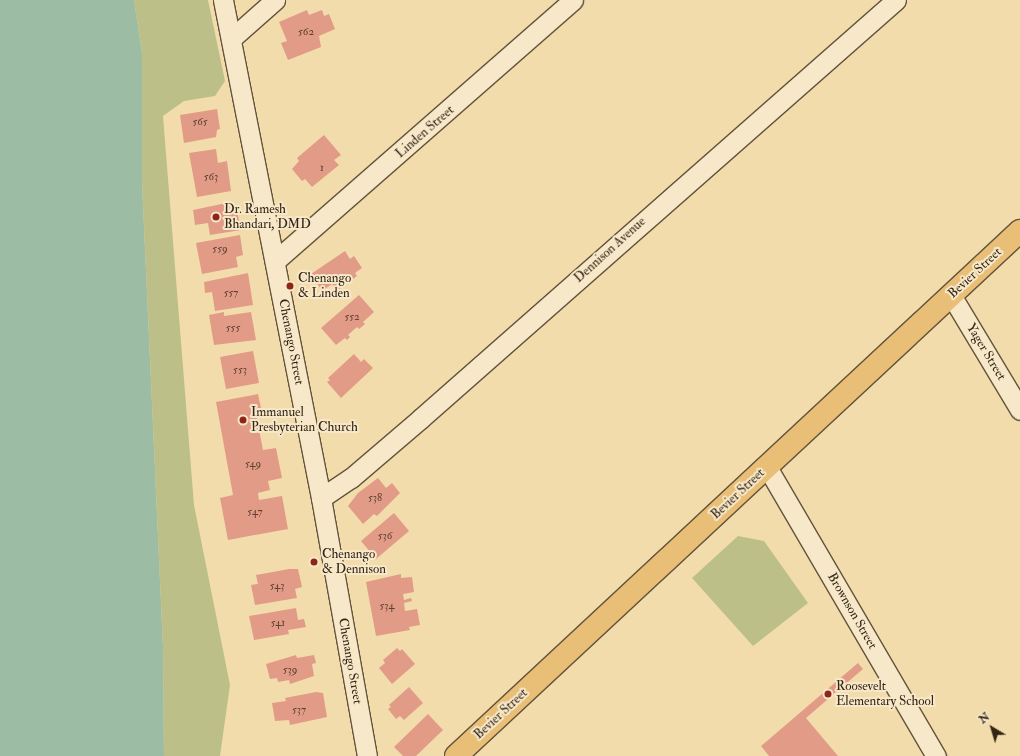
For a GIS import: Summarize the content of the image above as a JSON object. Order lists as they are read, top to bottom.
{
  "streets": {
    "main road": ["Bevier Street"],
    "street": [
      "Linden Street",
      "Dennison Avenue",
      "Chenango Street",
      "Yager Street",
      "Brownson Street"
    ]
  },
  "crossings": [
    ["Linden Street", "Chenango Street"],
    ["Dennison Avenue", "Chenango Street"],
    ["Bevier Street", "Yager Street"],
    ["Bevier Street", "Brownson Street"]
  ],
  "places": [
    "Dr. Ramesh Bhandari, DMD",
    "Chenango & Linden",
    "Immanuel Presbyterian Church",
    "Chenango & Dennison",
    "Roosevelt Elementary School"
  ],
  "house_numbers": [
    "562",
    "565",
    "1",
    "563",
    "559",
    "557",
    "552",
    "555",
    "553",
    "549",
    "538",
    "547",
    "536",
    "543",
    "534",
    "541",
    "539",
    "537"
  ],
  "north": "top left"
}
